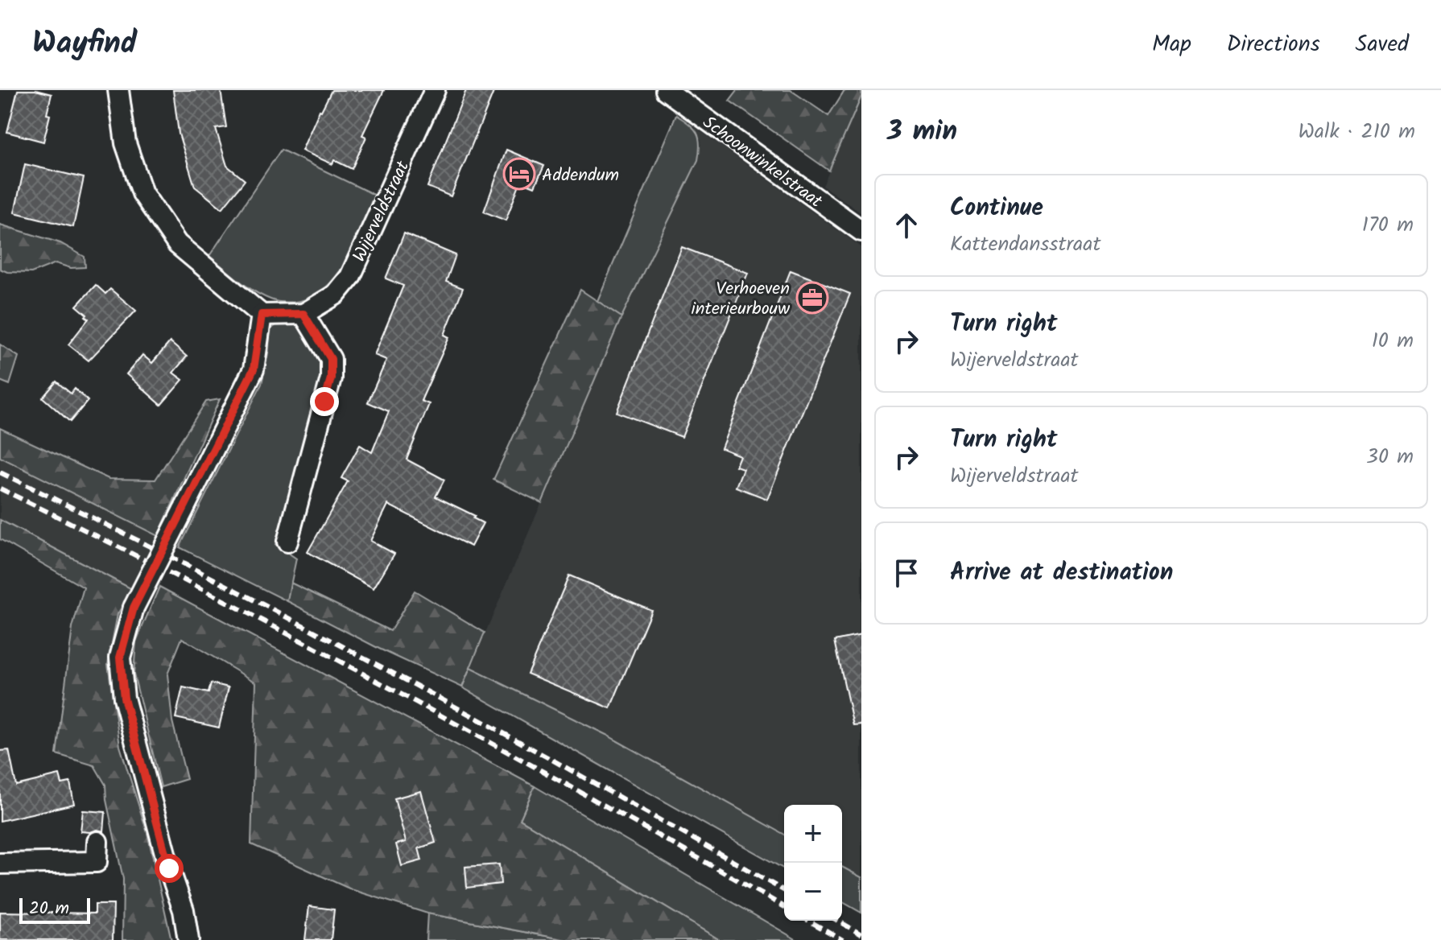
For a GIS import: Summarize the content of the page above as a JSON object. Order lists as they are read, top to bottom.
{
  "streets": {
    "street": ["Schoonwinkelstraat", "Wijerveldstraat"]
  },
  "places": {
    "hotel": ["Addendum"],
    "office": ["Verhoeven interieurbouw"]
  },
  "scale_bar": "20 m",
  "page": {
    "header": "Wayfind",
    "nav": ["Map", "Directions", "Saved"],
    "heading": ["3 min", "Walk · 210 m"],
    "list": [
      ["Continue", "Kattendansstraat", "170 m"],
      ["Turn right", "Wijerveldstraat", "10 m"],
      ["Turn right", "Wijerveldstraat", "30 m"],
      "Arrive at destination"
    ],
    "map_buttons": ["+", "−"],
    "scale": "20 m"
  }
}
